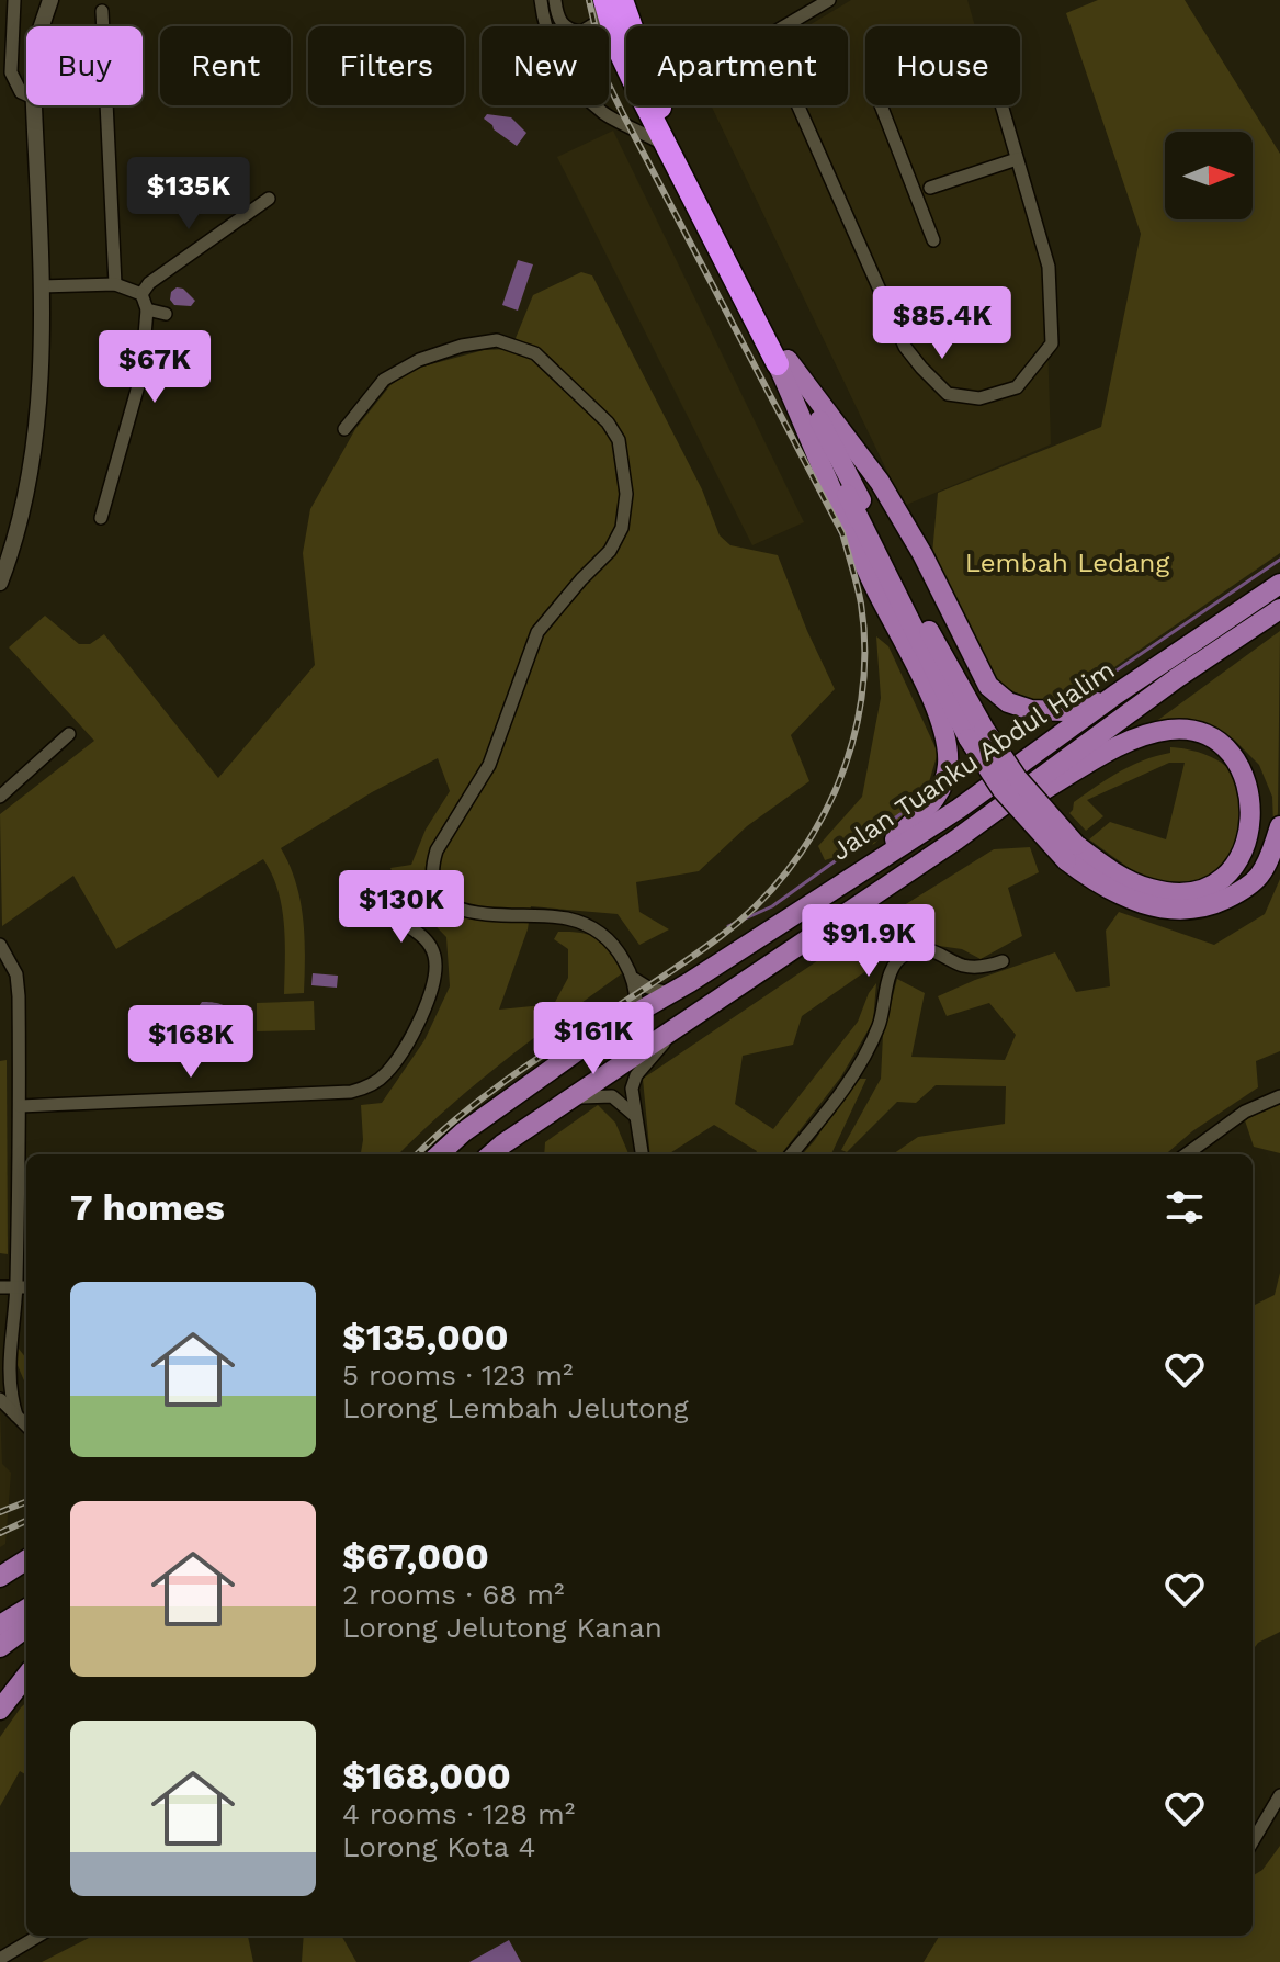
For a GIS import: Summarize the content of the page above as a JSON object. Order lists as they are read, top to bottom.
{
  "streets": {
    "main road": ["Jalan Tuanku Abdul Halim"]
  },
  "parks": ["Lembah Ledang"],
  "north": "right",
  "page": {
    "chip": [
      "Buy",
      "Rent",
      "Filters",
      "New",
      "Apartment",
      "House"
    ],
    "price": [
      "$135K",
      "$85.4K",
      "$67K",
      "$130K",
      "$91.9K",
      "$161K",
      "$168K"
    ],
    "heading": "7 homes",
    "list": [
      {
        "name": "$135,000",
        "note": "5 rooms · 123 m² · Lorong Lembah Jelutong"
      },
      {
        "name": "$67,000",
        "note": "2 rooms · 68 m² · Lorong Jelutong Kanan"
      },
      {
        "name": "$168,000",
        "note": "4 rooms · 128 m² · Lorong Kota 4"
      }
    ]
  }
}
